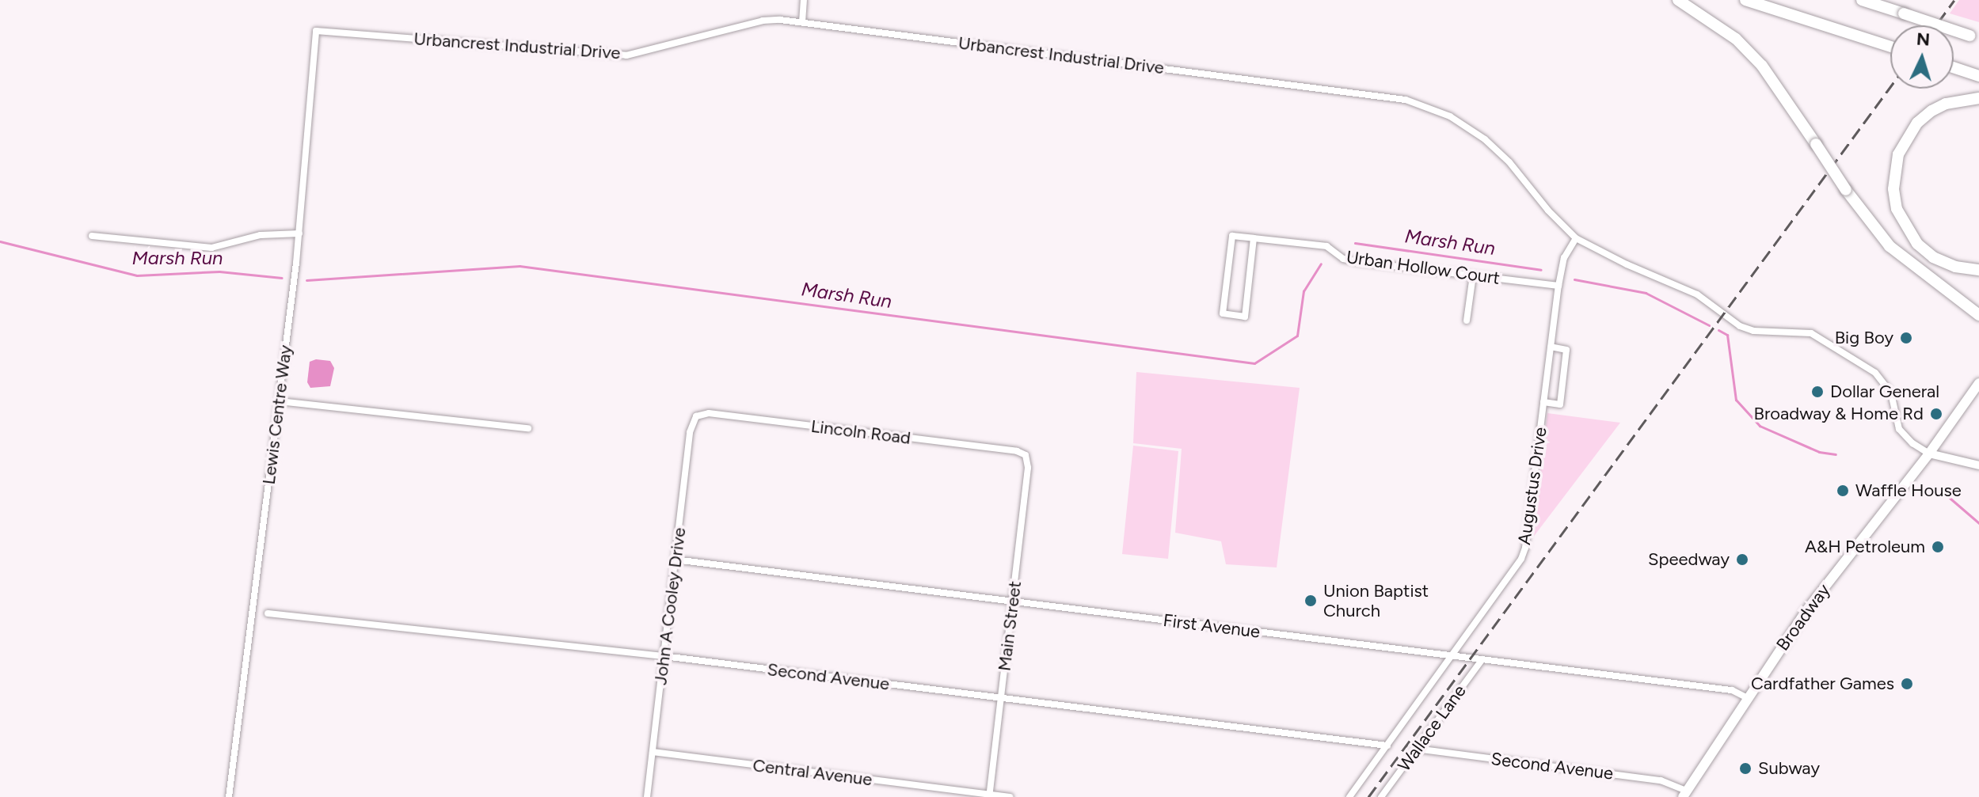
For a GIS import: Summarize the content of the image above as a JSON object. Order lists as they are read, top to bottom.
{
  "streets": {
    "main road": ["Broadway"],
    "street": [
      "Urbancrest Industrial Drive",
      "Urban Hollow Court",
      "Lewis Centre Way",
      "Lincoln Road",
      "Augustus Drive",
      "John A Cooley Drive",
      "Main Street",
      "First Avenue",
      "Second Avenue",
      "Wallace Lane",
      "Central Avenue"
    ]
  },
  "crossings": [
    ["Urbancrest Industrial Drive", "Lewis Centre Way"],
    ["Urbancrest Industrial Drive", "Augustus Drive"],
    ["Urbancrest Industrial Drive", "Broadway"],
    ["Urban Hollow Court", "Augustus Drive"],
    ["Lincoln Road", "John A Cooley Drive"],
    ["Lincoln Road", "Main Street"],
    ["Augustus Drive", "First Avenue"],
    ["Augustus Drive", "Second Avenue"],
    ["John A Cooley Drive", "First Avenue"],
    ["John A Cooley Drive", "Second Avenue"],
    ["John A Cooley Drive", "Central Avenue"],
    ["Broadway", "First Avenue"],
    ["Broadway", "Second Avenue"],
    ["Main Street", "First Avenue"],
    ["Main Street", "Second Avenue"],
    ["Main Street", "Central Avenue"],
    ["First Avenue", "Wallace Lane"],
    ["Second Avenue", "Wallace Lane"]
  ],
  "water": ["Marsh Run"],
  "places": [
    "Big Boy",
    "Dollar General",
    "Broadway & Home Rd",
    "Waffle House",
    "A&H Petroleum",
    "Speedway",
    "Union Baptist Church",
    "Cardfather Games",
    "Subway"
  ],
  "north": "top"
}
